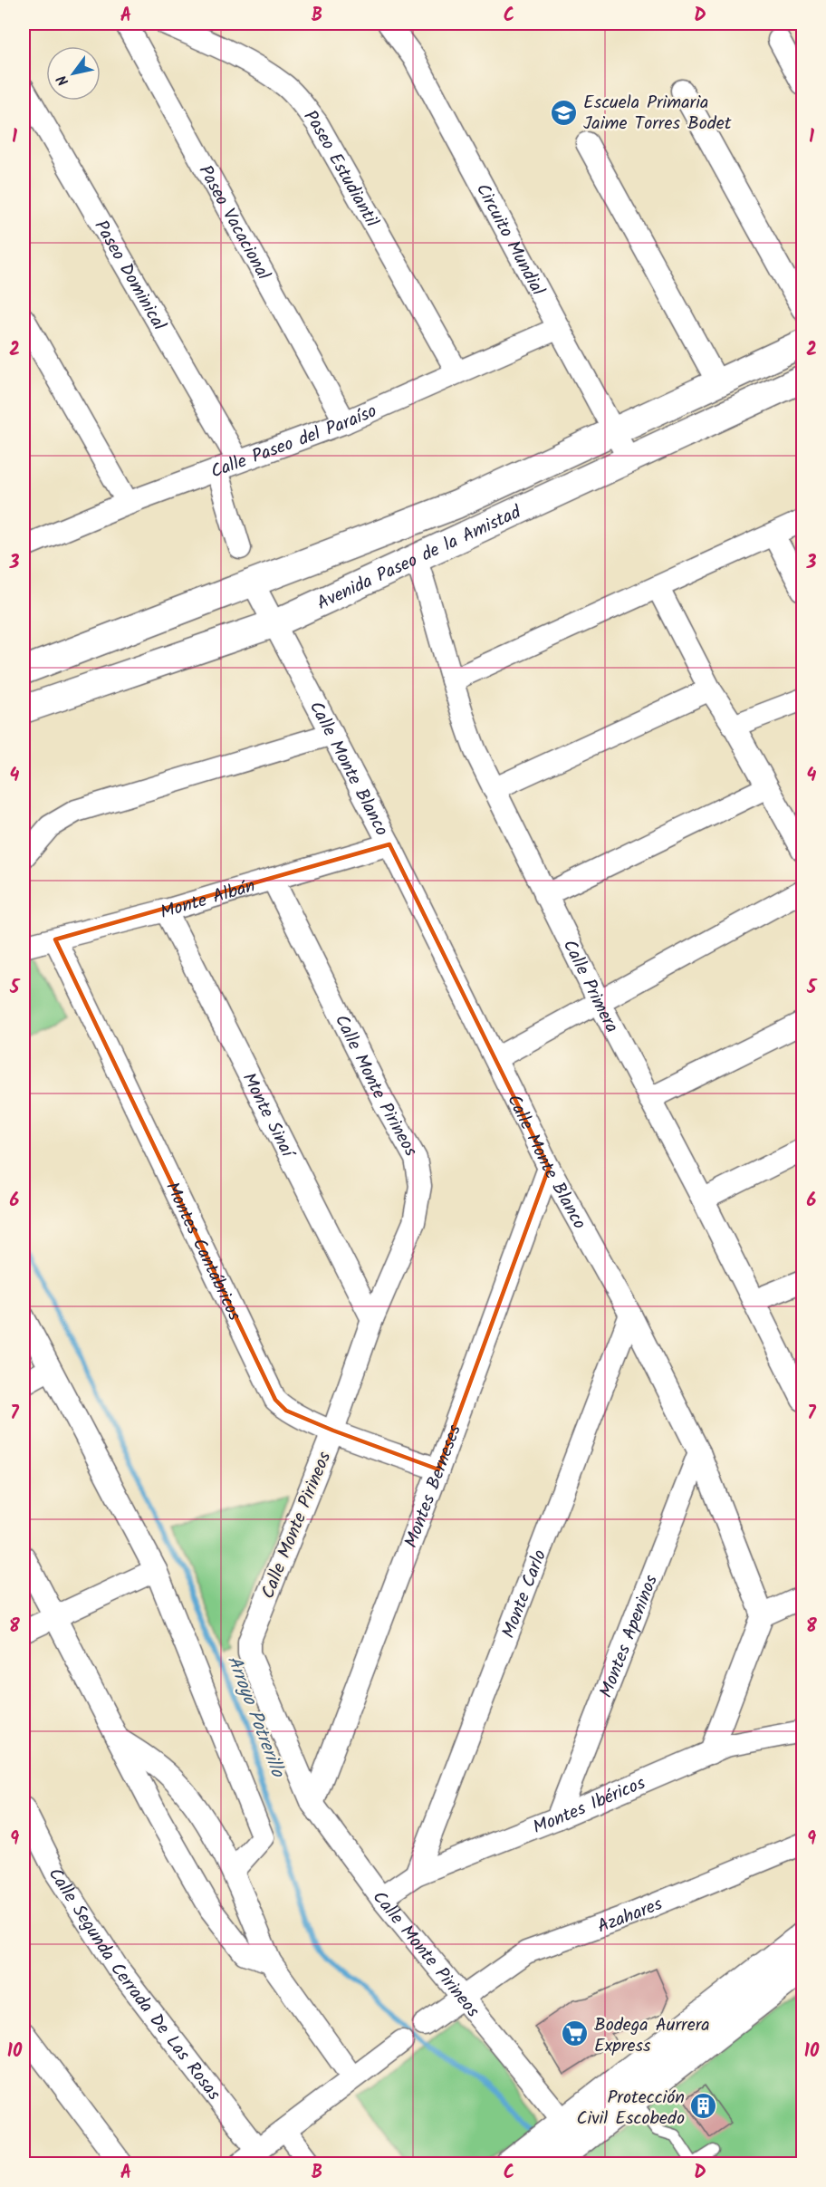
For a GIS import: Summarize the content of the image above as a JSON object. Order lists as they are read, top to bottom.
{
  "streets": {
    "street": [
      "Paseo Estudiantil",
      "Paseo Vacacional",
      "Circuito Mundial",
      "Paseo Dominical",
      "Calle Paseo del Paraíso",
      "Avenida Paseo de la Amistad",
      "Calle Monte Blanco",
      "Monte Albán",
      "Calle Primera",
      "Calle Monte Pirineos",
      "Monte Sinaí",
      "Montes Cantábricos",
      "Montes Berneses",
      "Monte Carlo",
      "Montes Apeninos",
      "Montes Ibéricos",
      "Azahares",
      "Calle Segunda Cerrada De Las Rosas"
    ]
  },
  "crossings": [
    ["Paseo Estudiantil", "Calle Paseo del Paraíso"],
    ["Paseo Vacacional", "Calle Paseo del Paraíso"],
    ["Circuito Mundial", "Calle Paseo del Paraíso"],
    ["Circuito Mundial", "Avenida Paseo de la Amistad"],
    ["Paseo Dominical", "Calle Paseo del Paraíso"],
    ["Avenida Paseo de la Amistad", "Calle Monte Blanco"],
    ["Avenida Paseo de la Amistad", "Calle Primera"],
    ["Calle Monte Blanco", "Monte Albán"],
    ["Calle Monte Blanco", "Montes Berneses"],
    ["Calle Monte Blanco", "Monte Carlo"],
    ["Calle Monte Blanco", "Montes Apeninos"],
    ["Monte Albán", "Calle Monte Pirineos"],
    ["Monte Albán", "Monte Sinaí"],
    ["Monte Albán", "Montes Cantábricos"],
    ["Calle Monte Pirineos", "Monte Sinaí"],
    ["Calle Monte Pirineos", "Montes Cantábricos"],
    ["Calle Monte Pirineos", "Montes Berneses"],
    ["Calle Monte Pirineos", "Montes Ibéricos"],
    ["Calle Monte Pirineos", "Azahares"],
    ["Montes Cantábricos", "Montes Berneses"],
    ["Monte Carlo", "Montes Ibéricos"],
    ["Montes Apeninos", "Montes Ibéricos"]
  ],
  "water": ["Arroyo Potrerillo"],
  "places": {
    "school or university": ["Escuela Primaria Jaime Torres Bodet"],
    "supermarket": ["Bodega Aurrera Express"],
    "building": ["Protección Civil Escobedo"]
  },
  "north": "bottom left",
  "grid": {
    "columns": [
      "A",
      "B",
      "C",
      "D"
    ],
    "rows": [
      "1",
      "2",
      "3",
      "4",
      "5",
      "6",
      "7",
      "8",
      "9",
      "10"
    ]
  }
}
